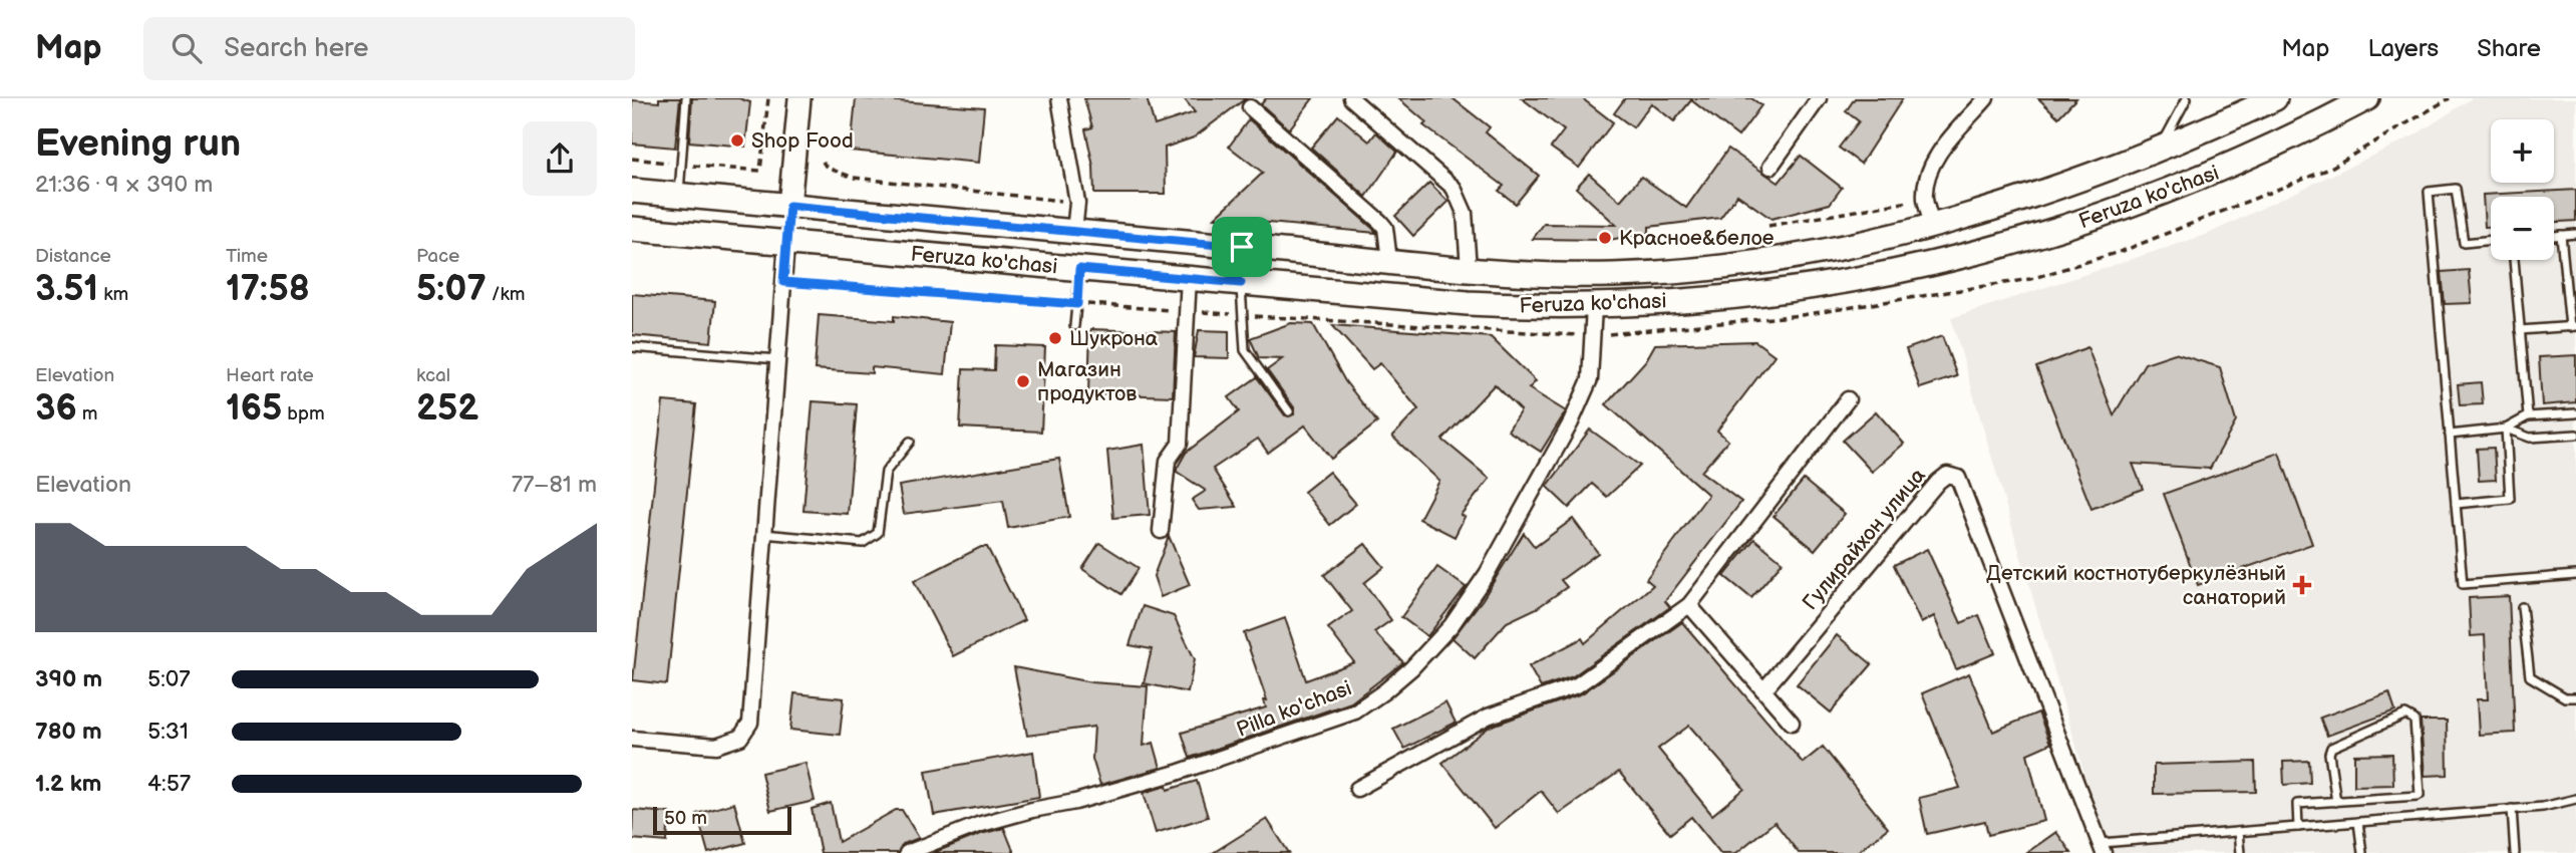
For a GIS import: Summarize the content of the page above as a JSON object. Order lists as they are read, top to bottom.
{
  "streets": {
    "main road": ["Feruza ko'chasi"],
    "street": ["Гулирайхон улица", "Pilla ko'chasi"]
  },
  "crossings": [
    ["Feruza ko'chasi", "Pilla ko'chasi"]
  ],
  "places": {
    "other": [
      "Shop Food",
      "Красное&белое",
      "Шукрона",
      "Магазин продуктов"
    ],
    "health": ["Детский костнотуберкулёзный санаторий"]
  },
  "scale_bar": "50 m",
  "page": {
    "header": "Map",
    "search": "Search here",
    "nav": ["Map", "Layers", "Share"],
    "heading": ["Evening run", "21:36 · 9 × 390 m"],
    "map_buttons": ["+", "−"],
    "stats": [
      ["Distance", "3.51 km"],
      ["Time", "17:58"],
      ["Pace", "5:07 /km"],
      ["Elevation", "36 m"],
      ["Heart rate", "165 bpm"],
      ["kcal", "252"]
    ],
    "chart": ["Elevation", "77–81 m"],
    "list": [
      {
        "name": "390 m",
        "note": "5:07"
      },
      {
        "name": "780 m",
        "note": "5:31"
      },
      {
        "name": "1.2 km",
        "note": "4:57"
      }
    ],
    "scale": "50 m"
  }
}
